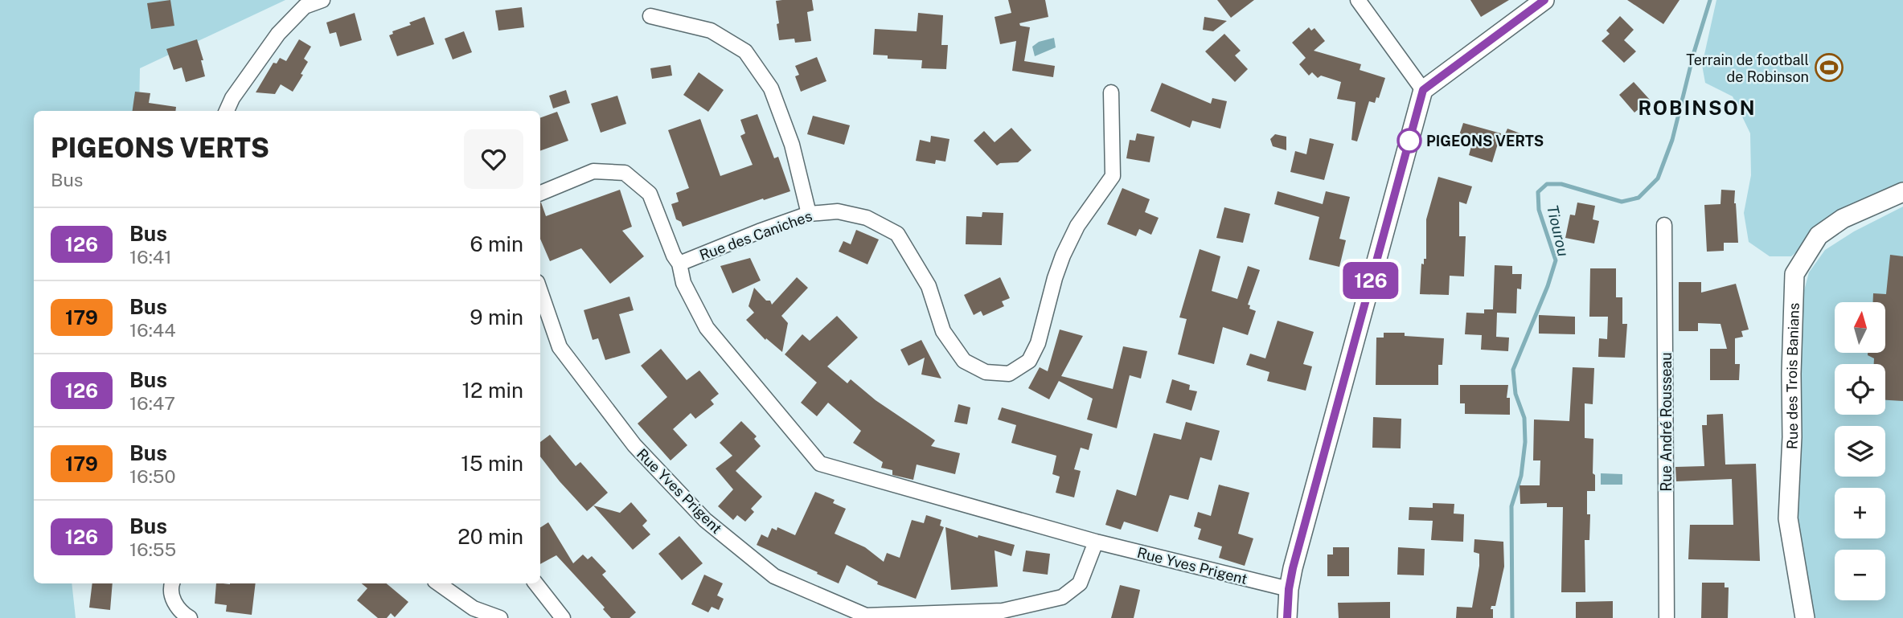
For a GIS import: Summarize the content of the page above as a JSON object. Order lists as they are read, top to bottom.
{
  "streets": {
    "street": [
      "Rue des Caniches",
      "Rue des Trois Banians",
      "Rue André Rousseau",
      "Rue Yves Prigent"
    ]
  },
  "crossings": [
    ["Rue des Caniches", "Rue Yves Prigent"]
  ],
  "districts": ["ROBINSON"],
  "water": ["Tiourou"],
  "places": {
    "sports": ["Terrain de football de Robinson"],
    "other": ["PIGEONS VERTS"]
  },
  "lines": ["bus line 126"],
  "north": "top",
  "page": {
    "on_map": "126",
    "heading": ["PIGEONS VERTS", "Bus"],
    "list": [
      {
        "mark": "126",
        "name": "Bus",
        "note": "16:41",
        "value": "6 min"
      },
      {
        "mark": "179",
        "name": "Bus",
        "note": "16:44",
        "value": "9 min"
      },
      {
        "mark": "126",
        "name": "Bus",
        "note": "16:47",
        "value": "12 min"
      },
      {
        "mark": "179",
        "name": "Bus",
        "note": "16:50",
        "value": "15 min"
      },
      {
        "mark": "126",
        "name": "Bus",
        "note": "16:55",
        "value": "20 min"
      }
    ],
    "map_buttons": ["+", "−"]
  }
}
